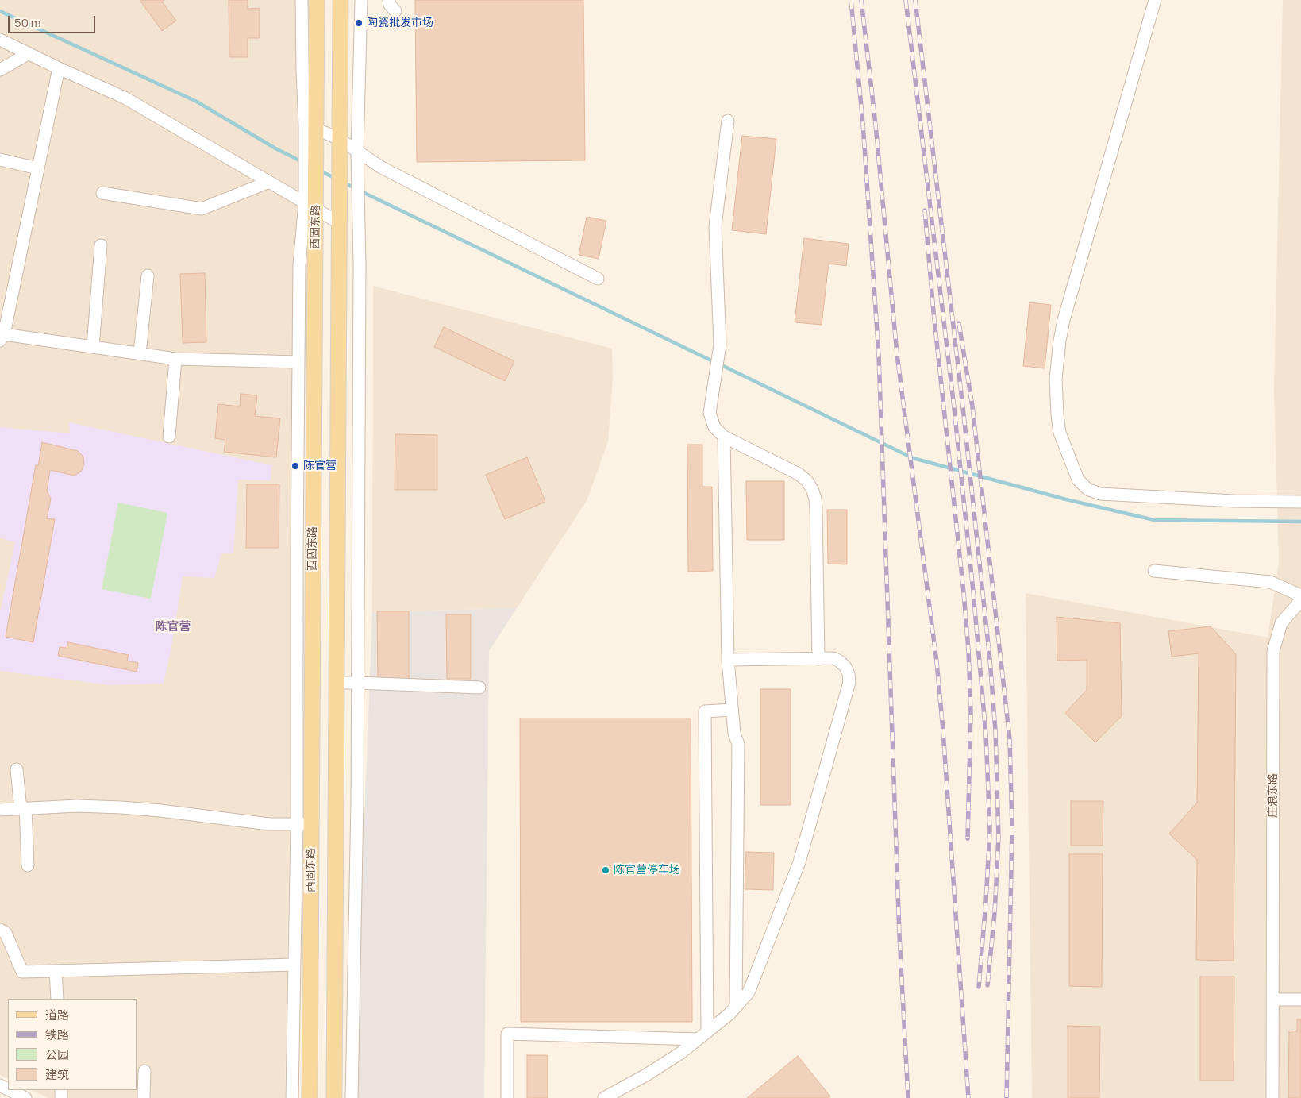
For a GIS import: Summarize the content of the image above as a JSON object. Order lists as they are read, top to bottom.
{
  "streets": {
    "main road": ["西固东路"],
    "street": ["庄浪东路"]
  },
  "districts": ["陈官营"],
  "places": ["陶瓷批发市场", "陈官营", "陈官营停车场"],
  "legend": [
    "道路",
    "铁路",
    "公园",
    "建筑"
  ],
  "scale_bar": "50 m"
}
